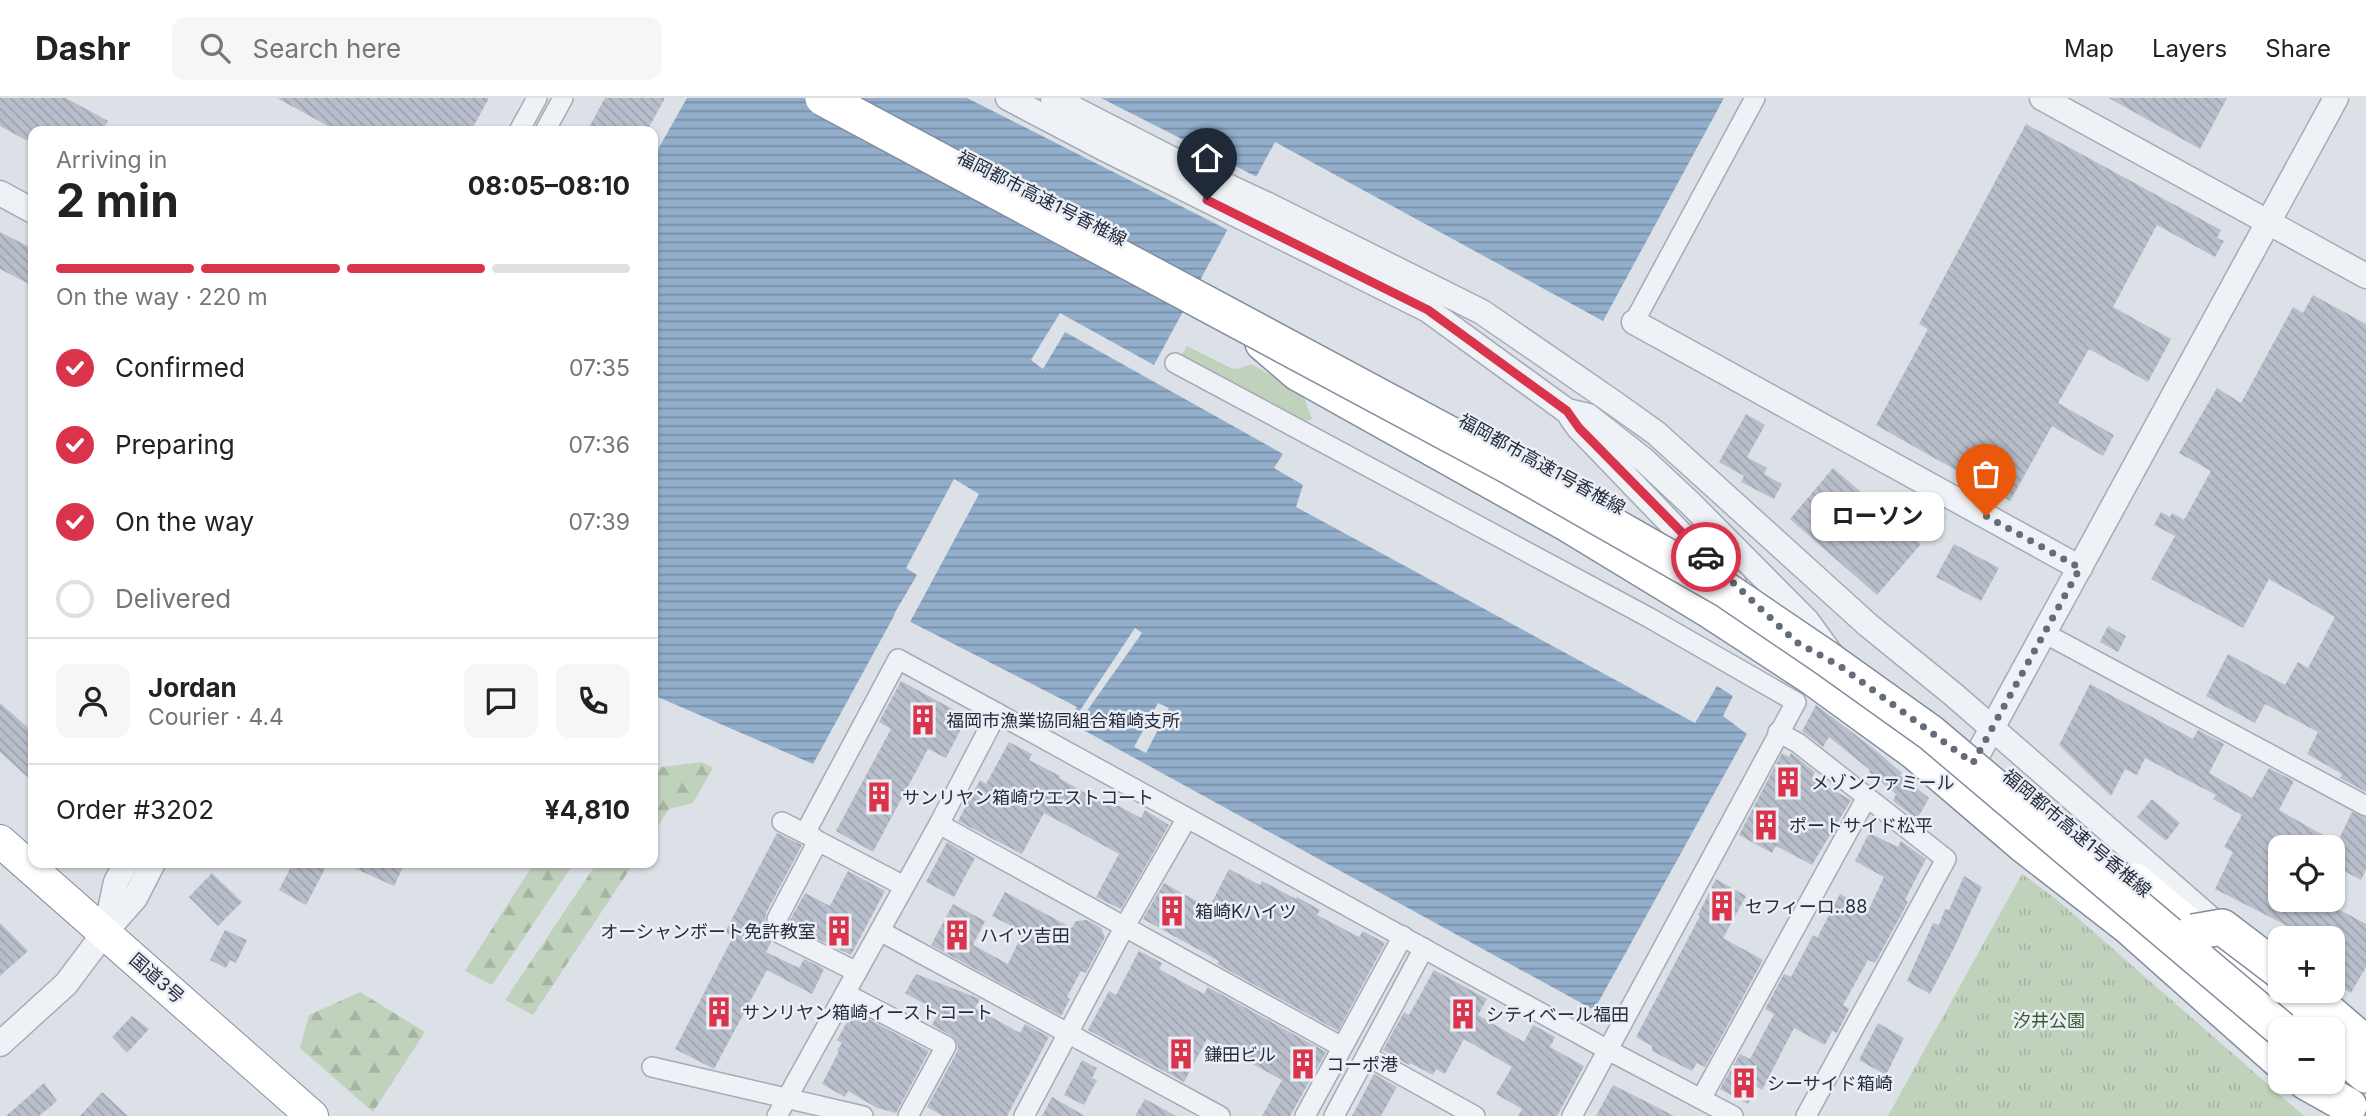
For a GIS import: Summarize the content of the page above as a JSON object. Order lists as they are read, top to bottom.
{
  "streets": {
    "highway": ["福岡都市高速1号香椎線", "国道3号"]
  },
  "parks": ["汐井公園"],
  "places": {
    "other": ["ローソン"],
    "building": [
      "福岡市漁業協同組合箱崎支所",
      "メゾンファミール",
      "サンリヤン箱崎ウエストコート",
      "ポートサイド松平",
      "セフィーロ‥88",
      "箱崎Kハイツ",
      "オーシャンボート免許教室",
      "ハイツ吉田",
      "サンリヤン箱崎イーストコート",
      "シティベール福田",
      "鎌田ビル",
      "コーポ港",
      "シーサイド箱崎"
    ]
  },
  "page": {
    "header": "Dashr",
    "search": "Search here",
    "nav": ["Map", "Layers", "Share"],
    "heading": ["2 min", "Arriving in", "08:05–08:10"],
    "panel": [
      "Jordan",
      "Courier · 4.4",
      "Order #3202",
      "¥4,810"
    ],
    "bar": "On the way · 220 m",
    "list": [
      ["Confirmed", "07:35"],
      ["Preparing", "07:36"],
      ["On the way", "07:39"],
      "Delivered"
    ],
    "bubble": "ローソン",
    "map_buttons": ["+", "−"]
  }
}
